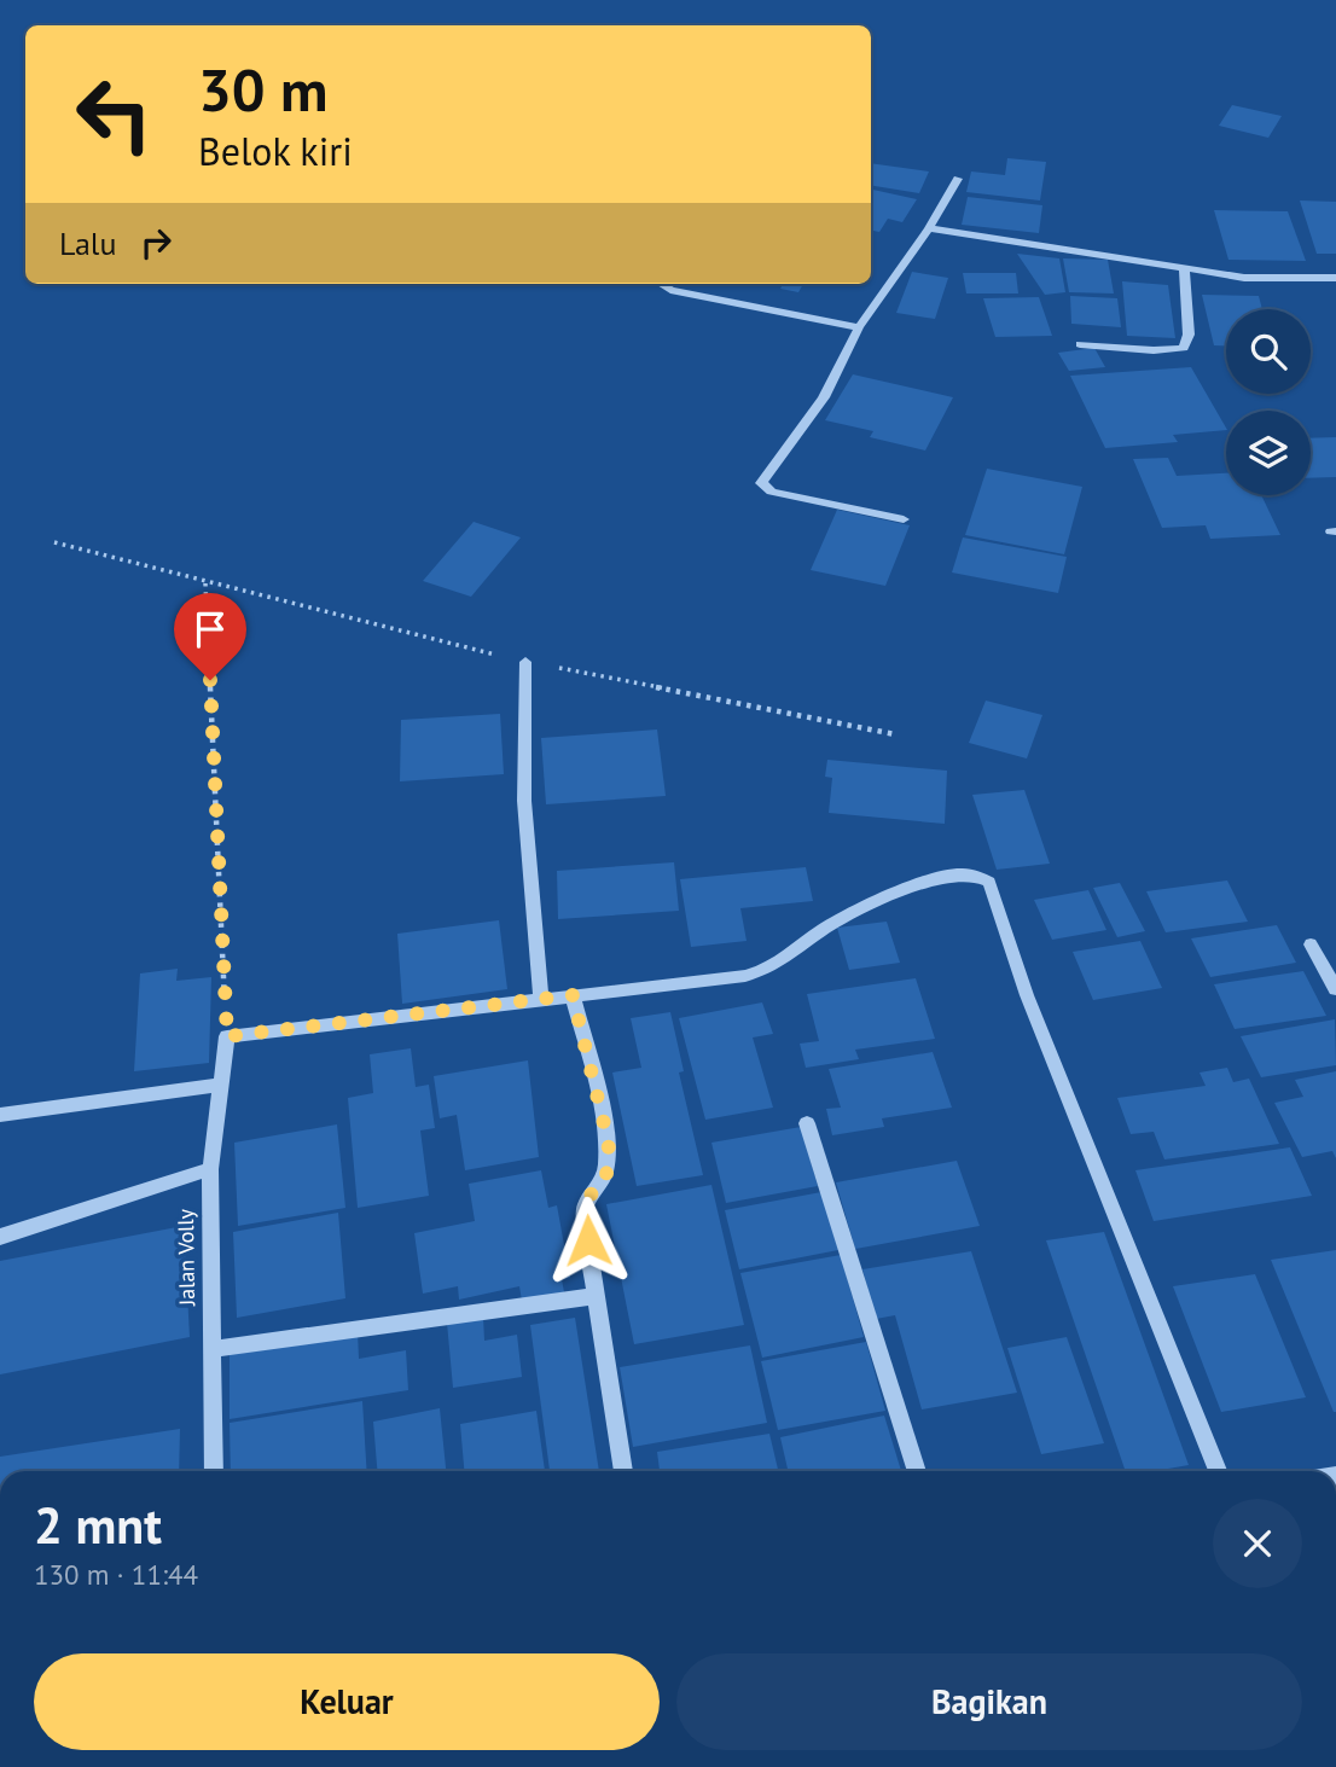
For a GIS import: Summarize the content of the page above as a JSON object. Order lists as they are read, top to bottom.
{
  "streets": {
    "street": ["Jalan Volly"]
  },
  "page": {
    "turn": ["30 m", "Belok kiri"],
    "then": "Lalu",
    "heading": ["2 mnt", "130 m · 11:44"],
    "buttons": ["Keluar", "Bagikan"]
  }
}
